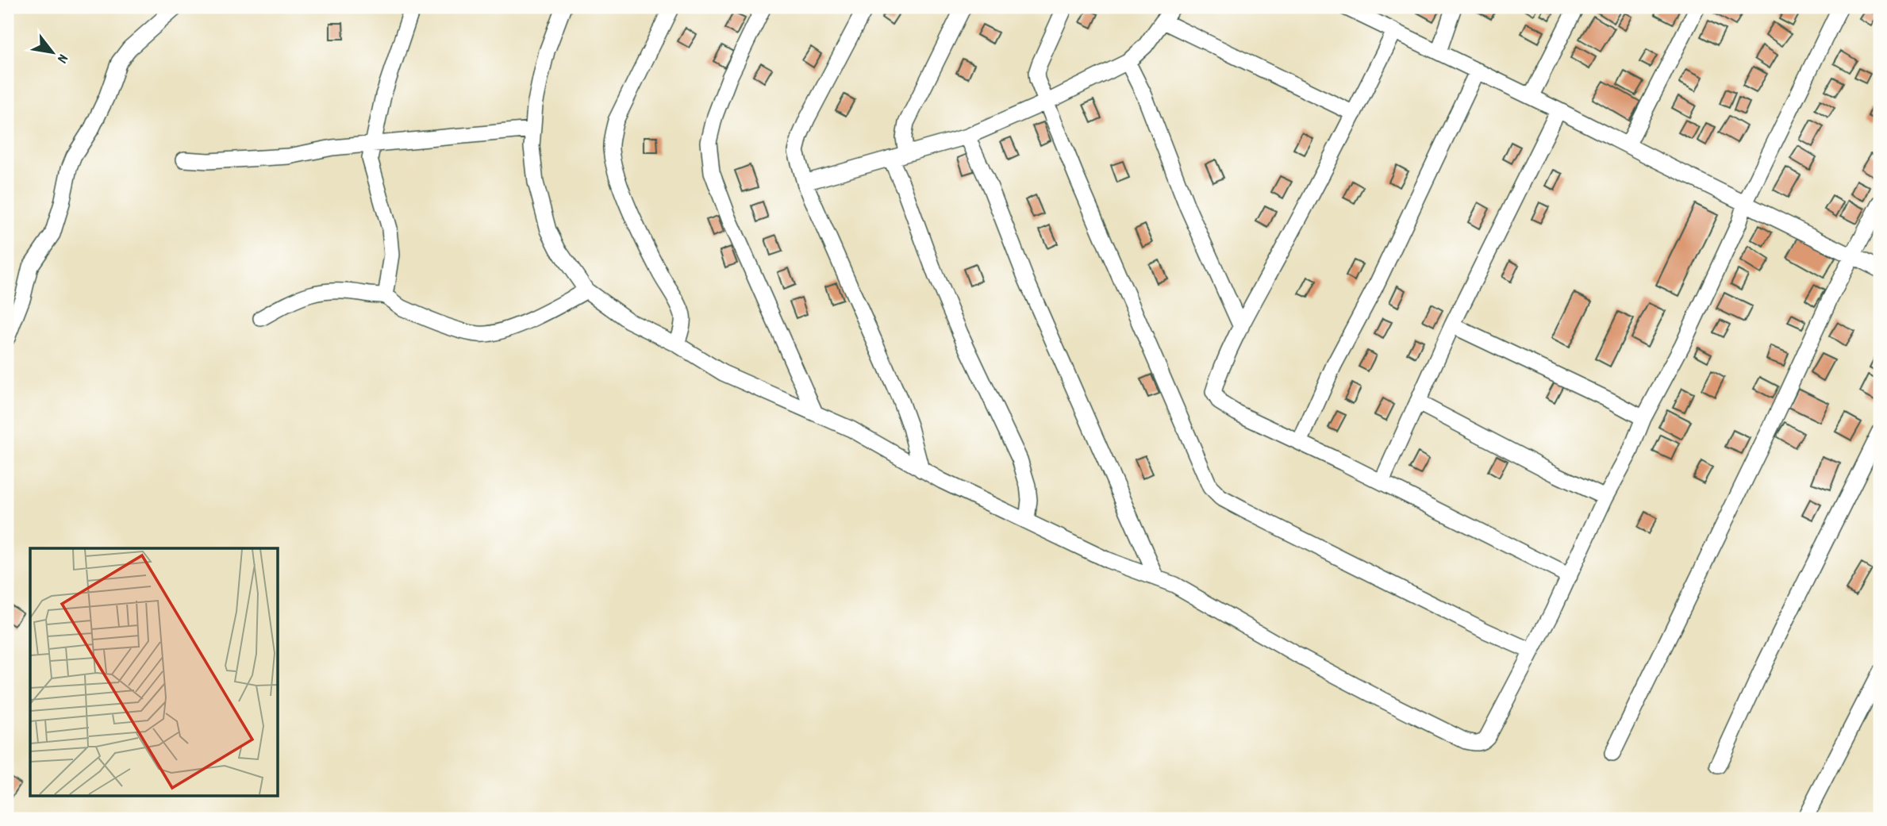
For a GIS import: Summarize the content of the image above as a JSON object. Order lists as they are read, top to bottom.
{
  "north": "bottom right"
}
